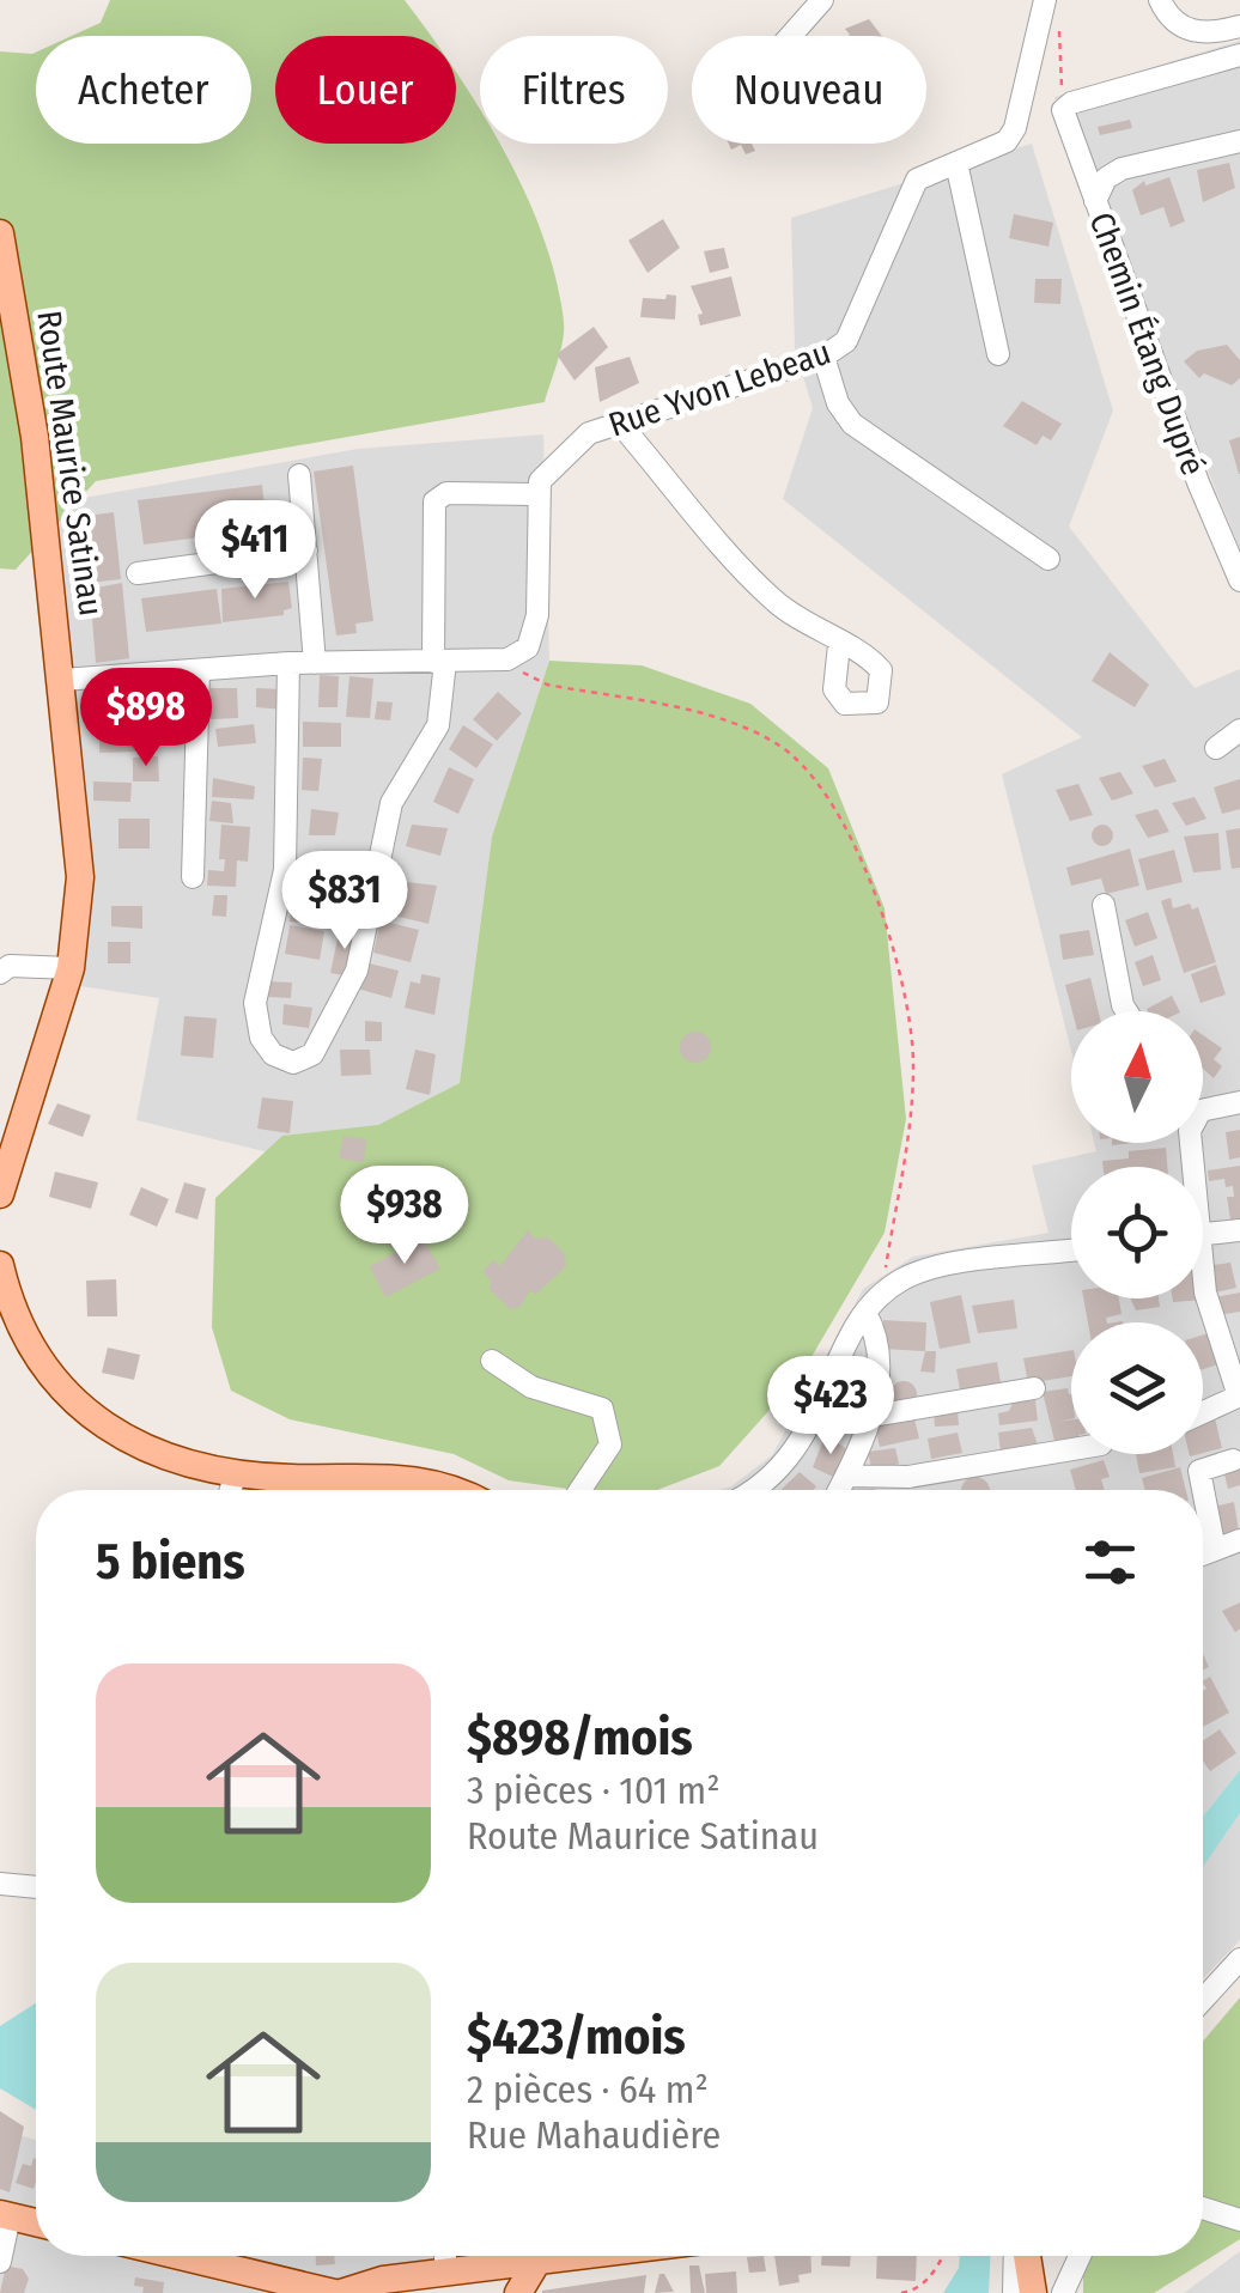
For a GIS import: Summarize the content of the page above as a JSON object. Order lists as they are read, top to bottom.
{
  "streets": {
    "main road": ["Route Maurice Satinau"],
    "street": ["Chemin Étang Dupré", "Rue Yvon Lebeau"]
  },
  "north": "top",
  "page": {
    "chip": [
      "Acheter",
      "Louer",
      "Filtres",
      "Nouveau"
    ],
    "price": [
      "$411",
      "$898",
      "$831",
      "$938",
      "$423"
    ],
    "heading": "5 biens",
    "list": [
      {
        "name": "$898/mois",
        "note": "3 pièces · 101 m² · Route Maurice Satinau"
      },
      {
        "name": "$423/mois",
        "note": "2 pièces · 64 m² · Rue Mahaudière"
      }
    ]
  }
}
